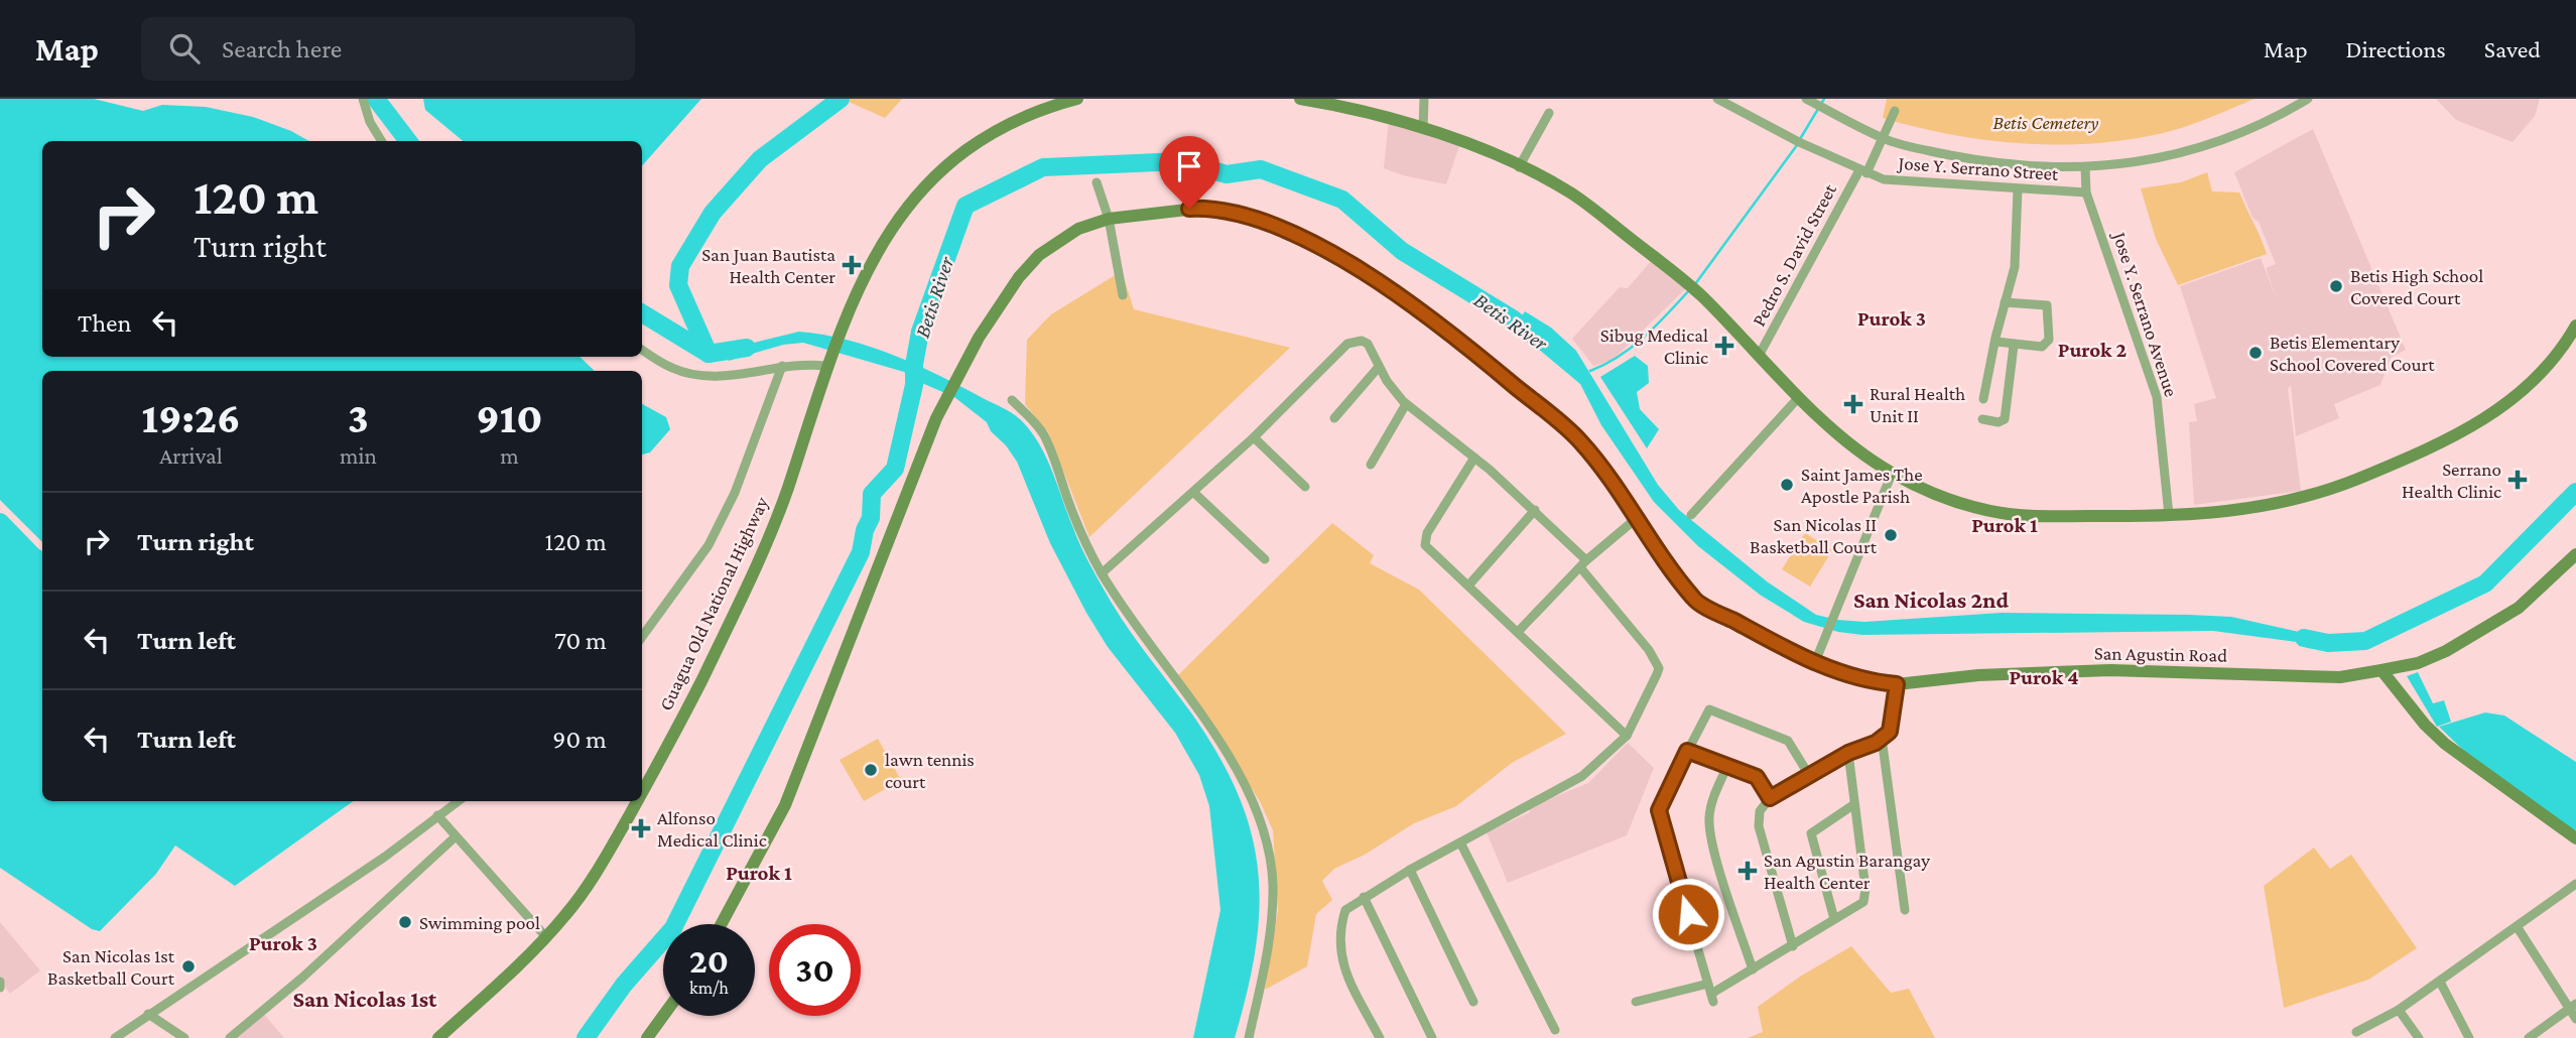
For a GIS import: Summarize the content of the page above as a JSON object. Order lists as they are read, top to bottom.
{
  "streets": {
    "street": [
      "Jose Y. Serrano Street",
      "Pedro S. David Street",
      "Jose Y. Serrano Avenue",
      "Guagua Old National Highway",
      "San Agustin Road"
    ]
  },
  "crossings": [
    ["Jose Y. Serrano Street", "Pedro S. David Street"],
    ["Jose Y. Serrano Street", "Jose Y. Serrano Avenue"]
  ],
  "districts": [
    "Purok 3",
    "Purok 2",
    "Purok 1",
    "San Nicolas 2nd",
    "Purok 4",
    "Purok 1",
    "Purok 3",
    "San Nicolas 1st"
  ],
  "water": ["Betis River"],
  "parks": ["Betis Cemetery"],
  "places": {
    "health": [
      "San Juan Bautista Health Center",
      "Sibug Medical Clinic",
      "Rural Health Unit II",
      "Serrano Health Clinic",
      "Alfonso Medical Clinic",
      "San Agustin Barangay Health Center"
    ],
    "other": [
      "Betis High School Covered Court",
      "Betis Elementary School Covered Court",
      "Saint James The Apostle Parish",
      "San Nicolas II Basketball Court",
      "lawn tennis court",
      "Swimming pool",
      "San Nicolas 1st Basketball Court"
    ]
  },
  "page": {
    "header": "Map",
    "search": "Search here",
    "nav": ["Map", "Directions", "Saved"],
    "turn": ["120 m", "Turn right"],
    "then": "Then",
    "eta": [
      "19:26",
      "Arrival",
      "3",
      "min",
      "910",
      "m"
    ],
    "list": [
      {
        "name": "Turn right",
        "value": "120 m"
      },
      {
        "name": "Turn left",
        "value": "70 m"
      },
      {
        "name": "Turn left",
        "value": "90 m"
      }
    ],
    "speed": "20 km/h",
    "limit": "30"
  }
}
